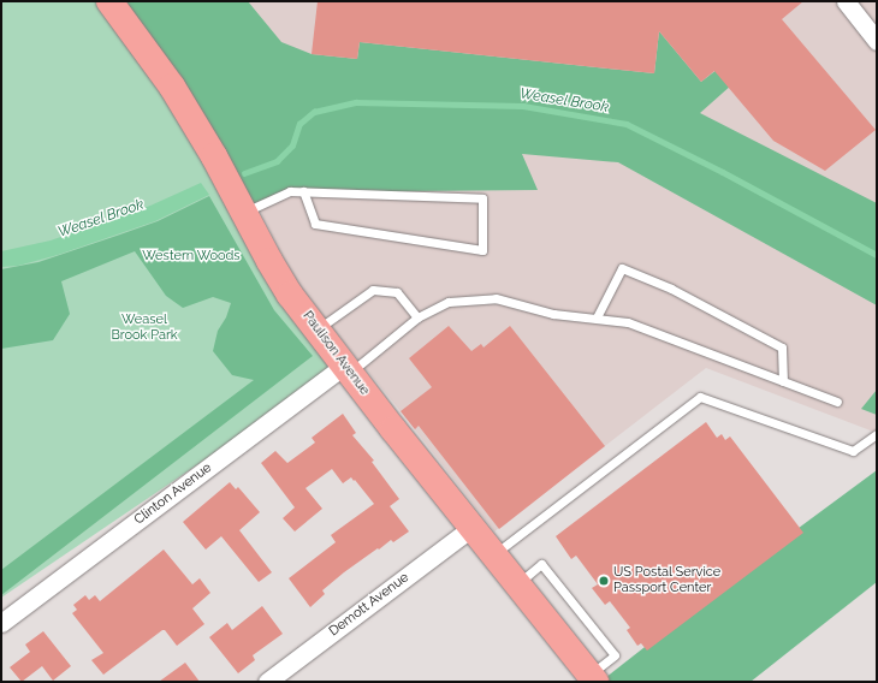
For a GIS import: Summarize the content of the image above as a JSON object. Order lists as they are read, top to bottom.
{
  "streets": {
    "main road": ["Paulison Avenue"],
    "street": ["Clinton Avenue", "Demott Avenue"]
  },
  "crossings": [
    ["Paulison Avenue", "Clinton Avenue"],
    ["Paulison Avenue", "Demott Avenue"]
  ],
  "water": ["Weasel Brook"],
  "parks": ["Western Woods", "Weasel Brook Park"],
  "places": ["US Postal Service Passport Center"]
}
